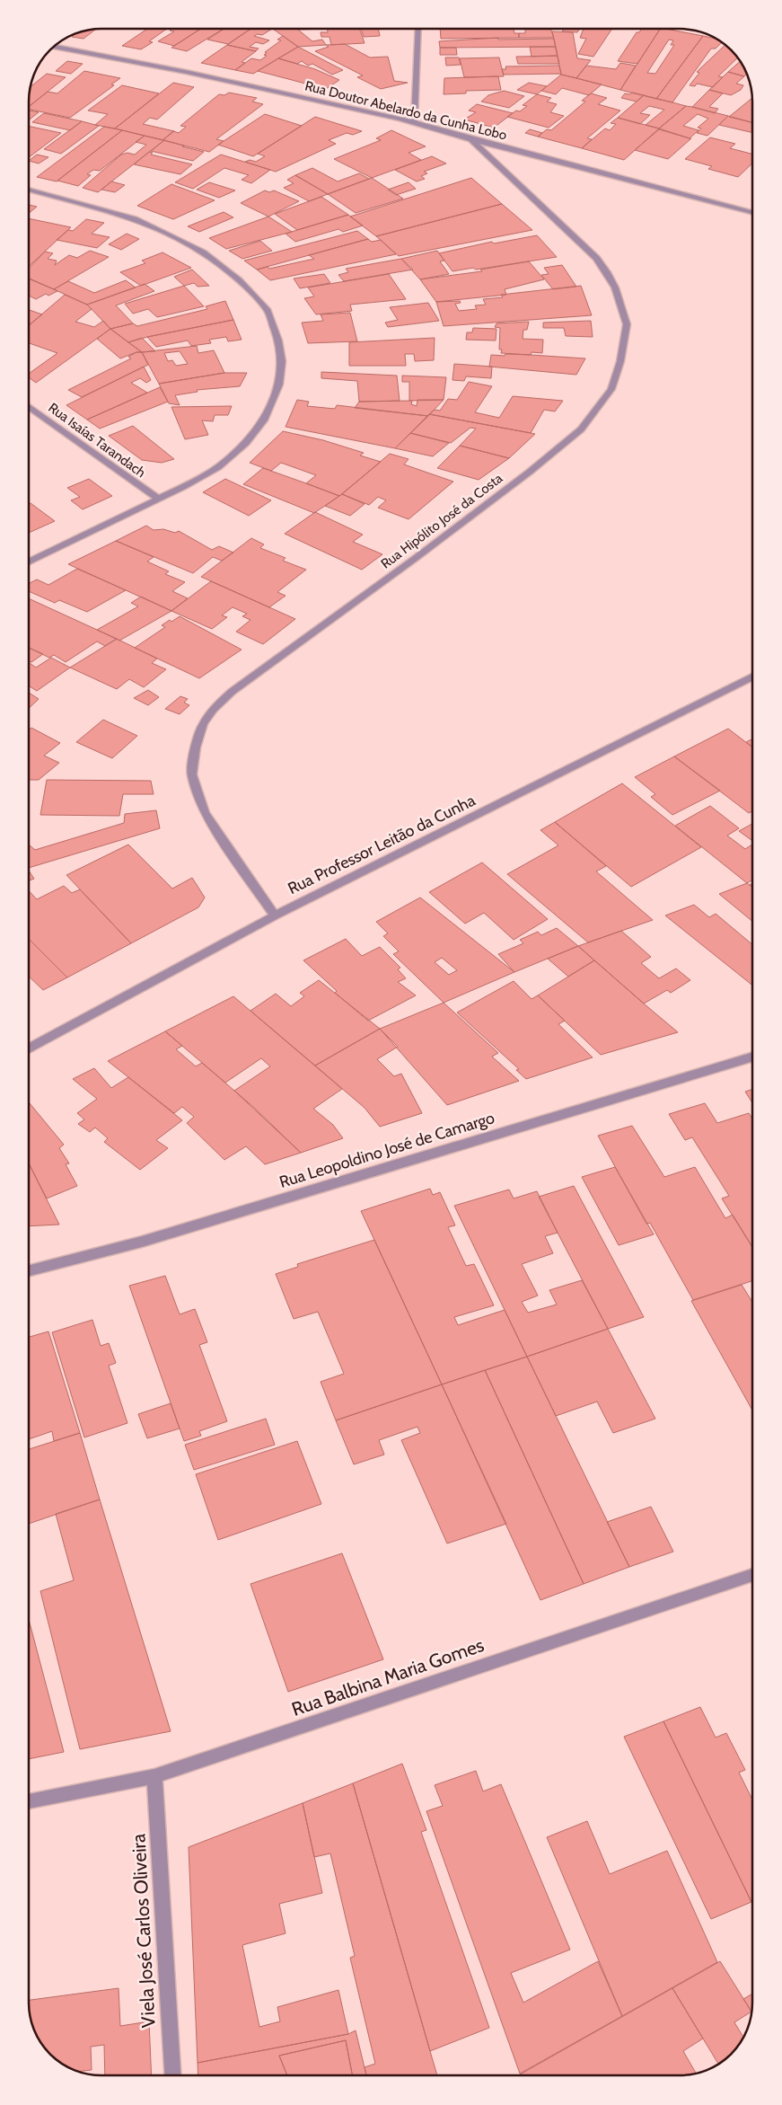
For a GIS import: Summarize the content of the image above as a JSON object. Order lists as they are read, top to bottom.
{
  "streets": {
    "street": [
      "Rua Doutor Abelardo da Cunha Lobo",
      "Rua Isaías Tarandach",
      "Rua Hipólito José da Costa",
      "Rua Professor Leitão da Cunha",
      "Rua Leopoldino José de Camargo",
      "Rua Balbina Maria Gomes",
      "Viela José Carlos Oliveira"
    ]
  },
  "crossings": [
    ["Rua Doutor Abelardo da Cunha Lobo", "Rua Hipólito José da Costa"],
    ["Rua Hipólito José da Costa", "Rua Professor Leitão da Cunha"],
    ["Rua Balbina Maria Gomes", "Viela José Carlos Oliveira"]
  ]
}
